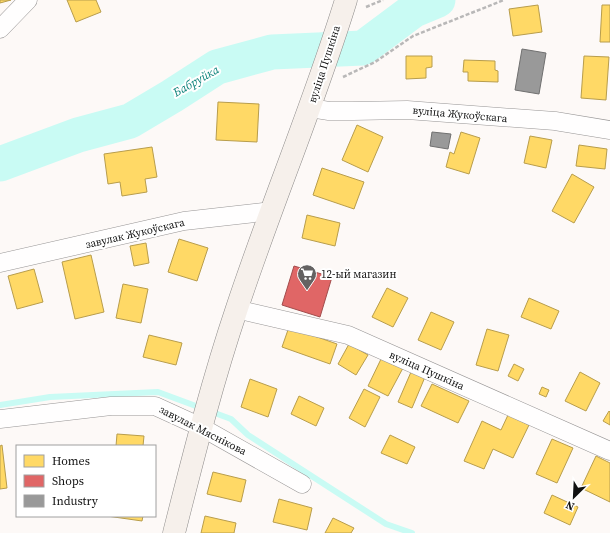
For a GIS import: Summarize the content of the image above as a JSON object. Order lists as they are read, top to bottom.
{
  "streets": {
    "main road": ["вуліца Пушкіна"],
    "street": ["вуліца Жукоўскага", "завулак Жукоўскага", "завулак Мяснікова"]
  },
  "crossings": [
    ["вуліца Пушкіна", "вуліца Жукоўскага"],
    ["вуліца Пушкіна", "завулак Жукоўскага"],
    ["вуліца Пушкіна", "завулак Мяснікова"]
  ],
  "water": ["Бабруйка"],
  "places": {
    "supermarket": ["12-ый магазин"]
  },
  "legend": ["Homes", "Shops", "Industry"],
  "north": "bottom left"
}
